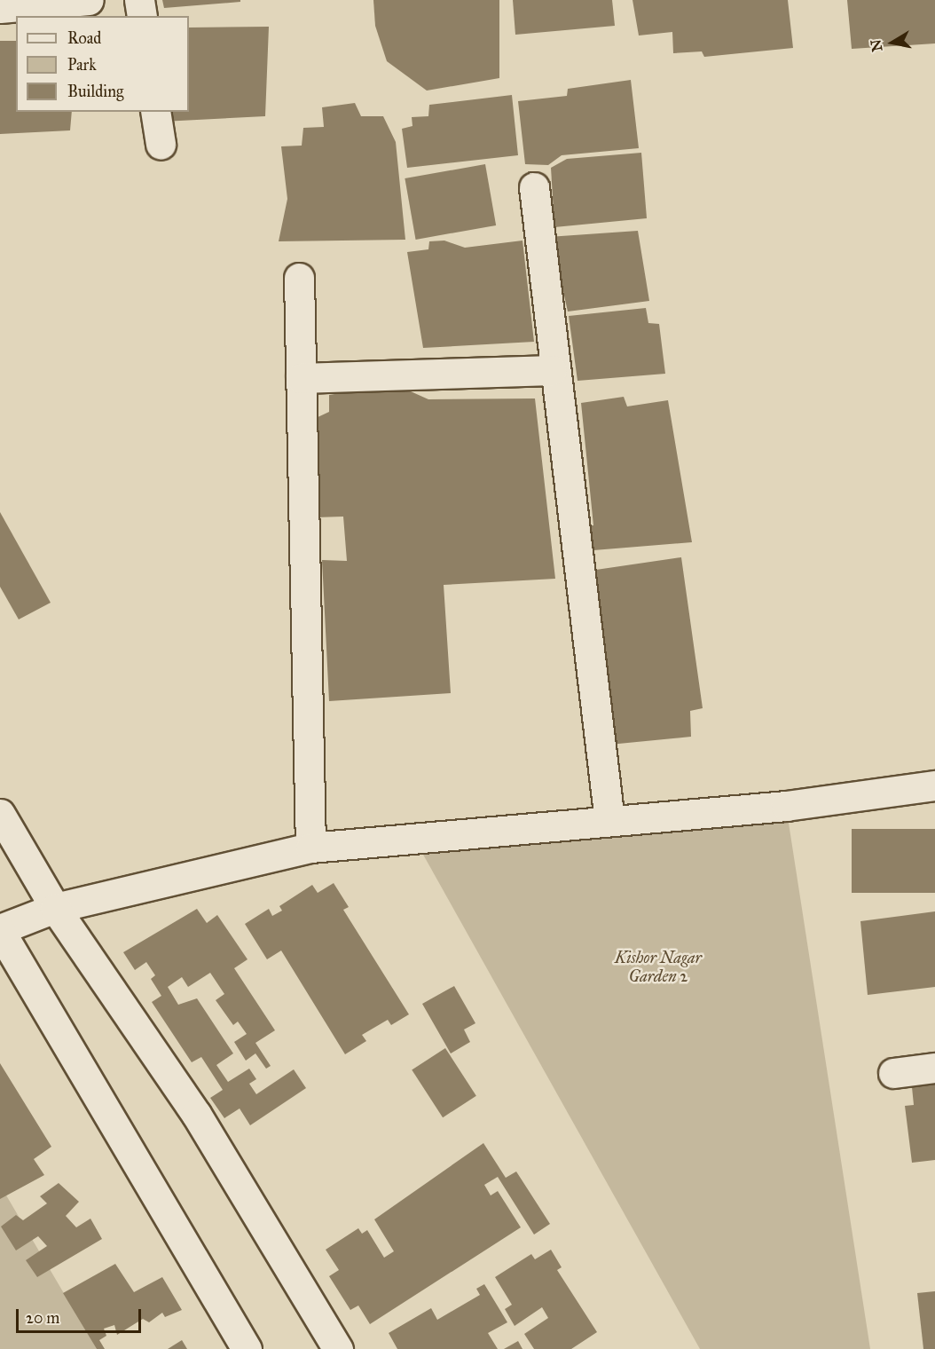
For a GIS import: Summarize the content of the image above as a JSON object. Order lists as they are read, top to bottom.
{
  "parks": ["Kishor Nagar Garden 2"],
  "legend": ["Road", "Park", "Building"],
  "scale_bar": "20 m",
  "north": "left"
}
